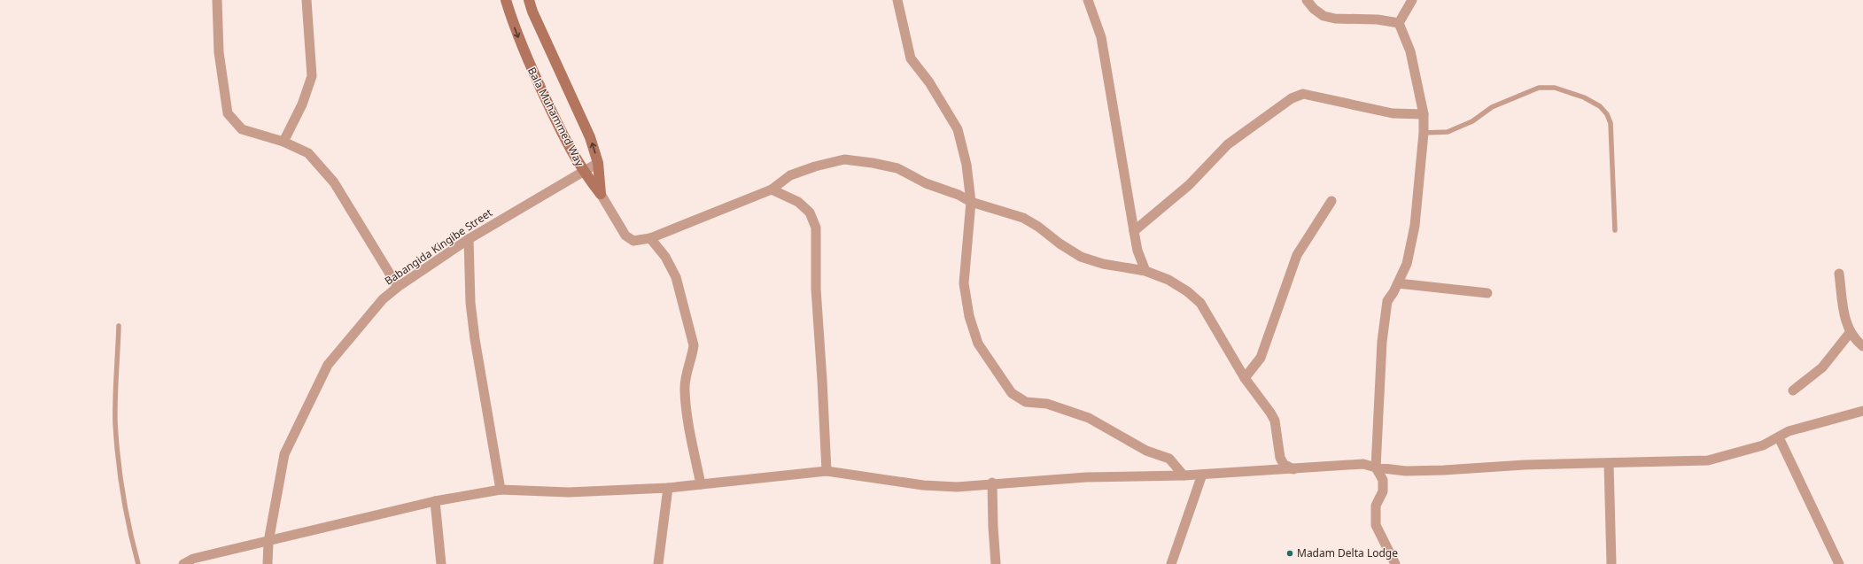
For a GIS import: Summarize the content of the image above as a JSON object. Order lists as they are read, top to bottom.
{
  "streets": {
    "street": ["Bala Muhammed Way", "Babangida Kingibe Street"]
  },
  "crossings": [
    ["Bala Muhammed Way", "Babangida Kingibe Street"]
  ],
  "places": ["Madam Delta Lodge"]
}
